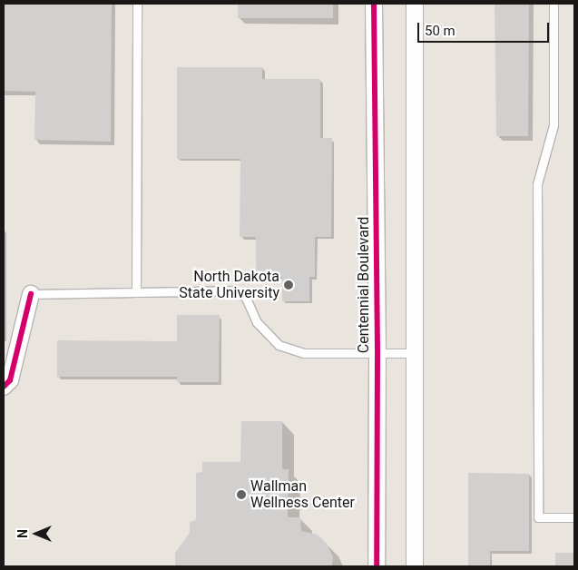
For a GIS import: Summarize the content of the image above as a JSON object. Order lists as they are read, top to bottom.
{
  "streets": {
    "street": ["Centennial Boulevard"]
  },
  "places": ["North Dakota State University", "Wallman Wellness Center"],
  "scale_bar": "50 m",
  "north": "left"
}
